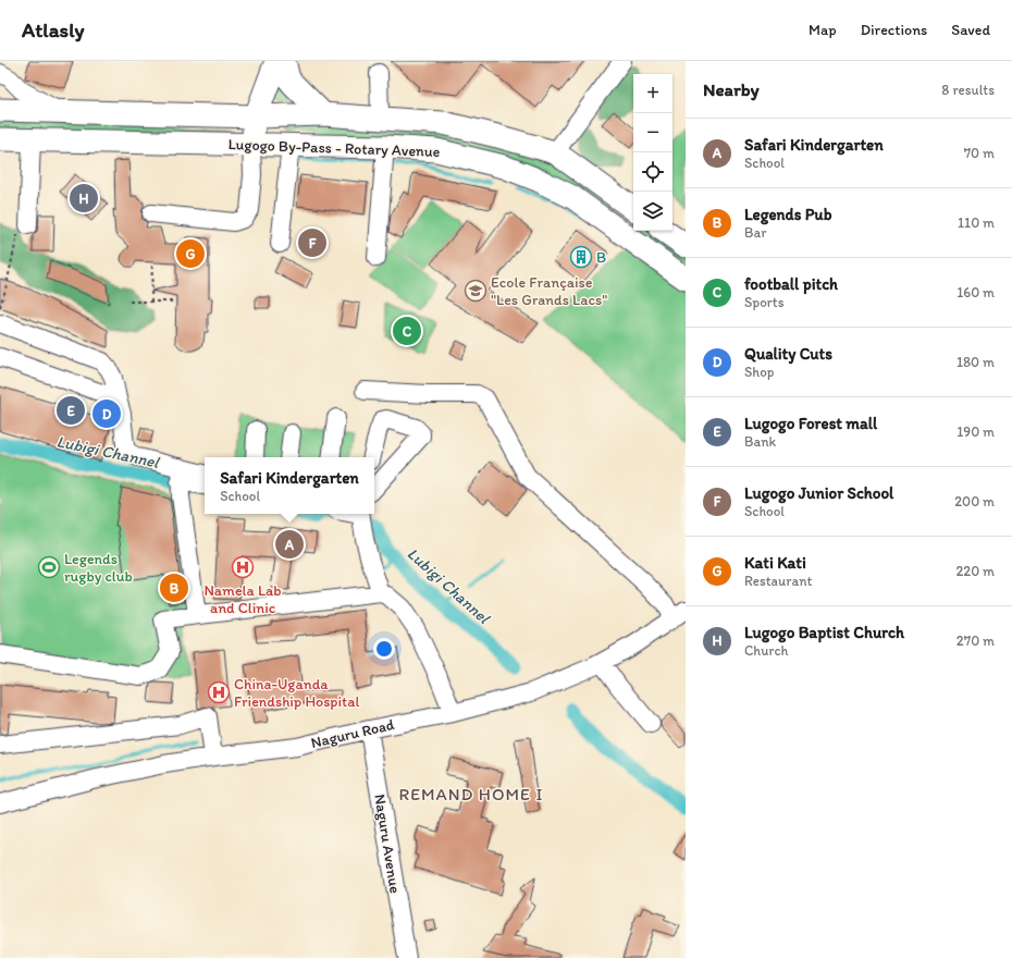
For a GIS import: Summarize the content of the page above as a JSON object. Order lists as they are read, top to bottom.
{
  "streets": {
    "main road": ["Lugogo By-Pass - Rotary Avenue"],
    "street": ["Naguru Road", "Naguru Avenue"]
  },
  "crossings": [
    ["Naguru Road", "Naguru Avenue"]
  ],
  "districts": ["REMAND HOME I"],
  "water": ["Lubigi Channel"],
  "places": {
    "building": ["B"],
    "school or university": ["Ecole Française \"Les Grands Lacs\""],
    "sports": ["Legends rugby club"],
    "hospital": ["Namela Lab and Clinic", "China-Uganda Friendship Hospital"]
  },
  "page": {
    "header": "Atlasly",
    "nav": ["Map", "Directions", "Saved"],
    "heading": ["Nearby", "8 results"],
    "map_buttons": ["+", "−"],
    "list": [
      {
        "mark": "A",
        "name": "Safari Kindergarten",
        "note": "School",
        "value": "70 m"
      },
      {
        "mark": "B",
        "name": "Legends Pub",
        "note": "Bar",
        "value": "110 m"
      },
      {
        "mark": "C",
        "name": "football pitch",
        "note": "Sports",
        "value": "160 m"
      },
      {
        "mark": "D",
        "name": "Quality Cuts",
        "note": "Shop",
        "value": "180 m"
      },
      {
        "mark": "E",
        "name": "Lugogo Forest mall",
        "note": "Bank",
        "value": "190 m"
      },
      {
        "mark": "F",
        "name": "Lugogo Junior School",
        "note": "School",
        "value": "200 m"
      },
      {
        "mark": "G",
        "name": "Kati Kati",
        "note": "Restaurant",
        "value": "220 m"
      },
      {
        "mark": "H",
        "name": "Lugogo Baptist Church",
        "note": "Church",
        "value": "270 m"
      }
    ],
    "pins": [
      "H",
      "F",
      "G",
      "C",
      "E",
      "D",
      "A",
      "B"
    ],
    "popup": ["Safari Kindergarten", "School"]
  }
}
